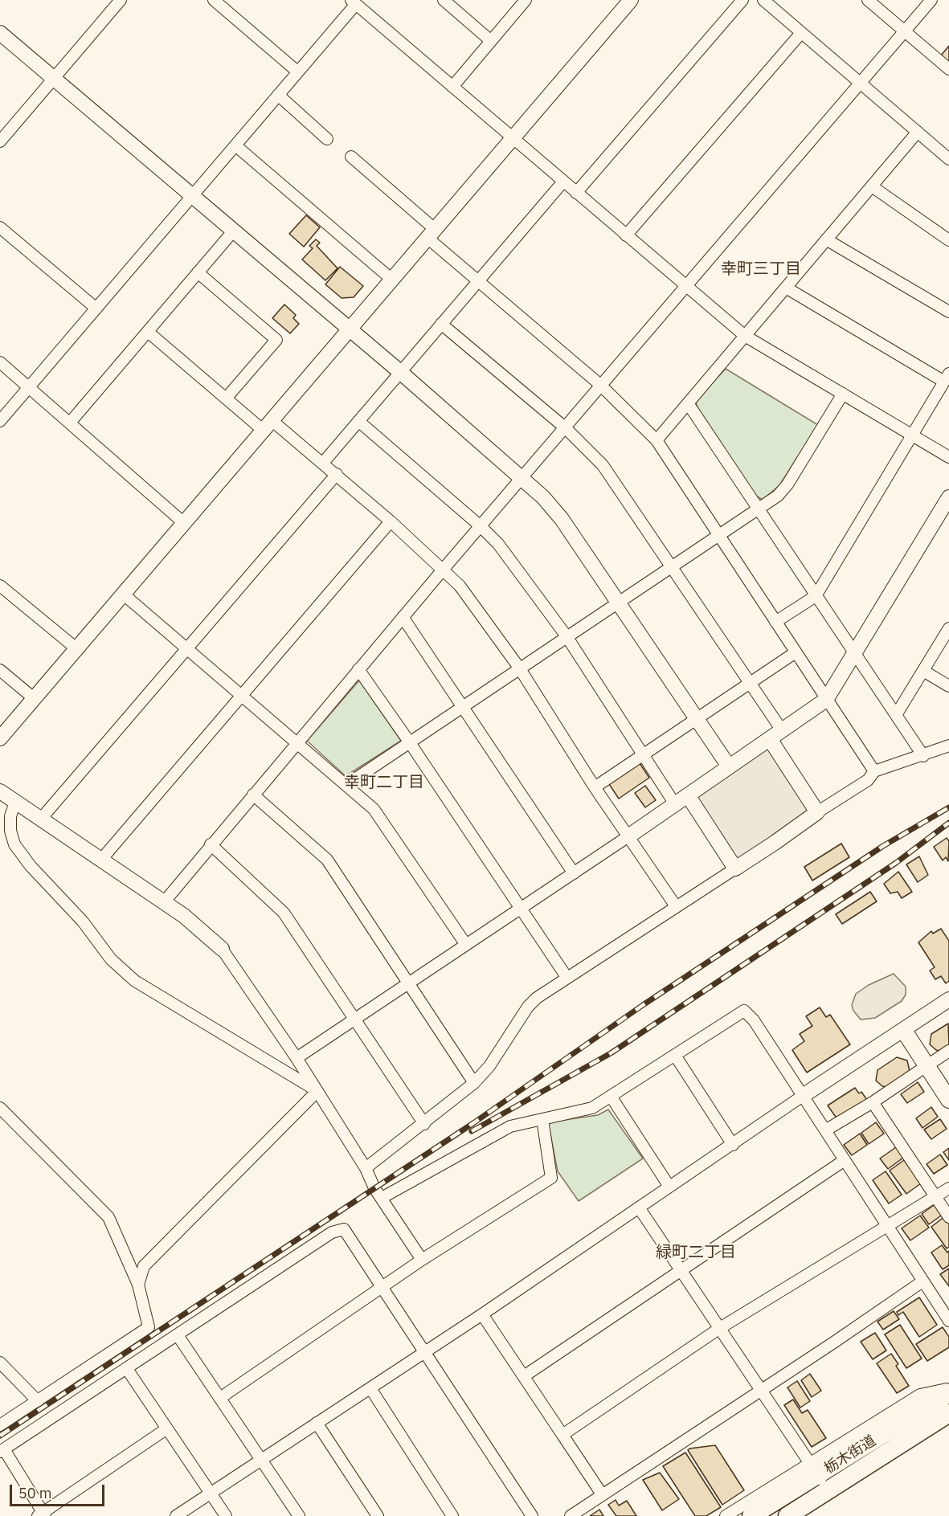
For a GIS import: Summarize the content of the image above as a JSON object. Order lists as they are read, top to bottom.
{
  "streets": {
    "main road": ["栃木街道"]
  },
  "districts": ["幸町三丁目", "幸町二丁目", "緑町二丁目"],
  "scale_bar": "50 m"
}
